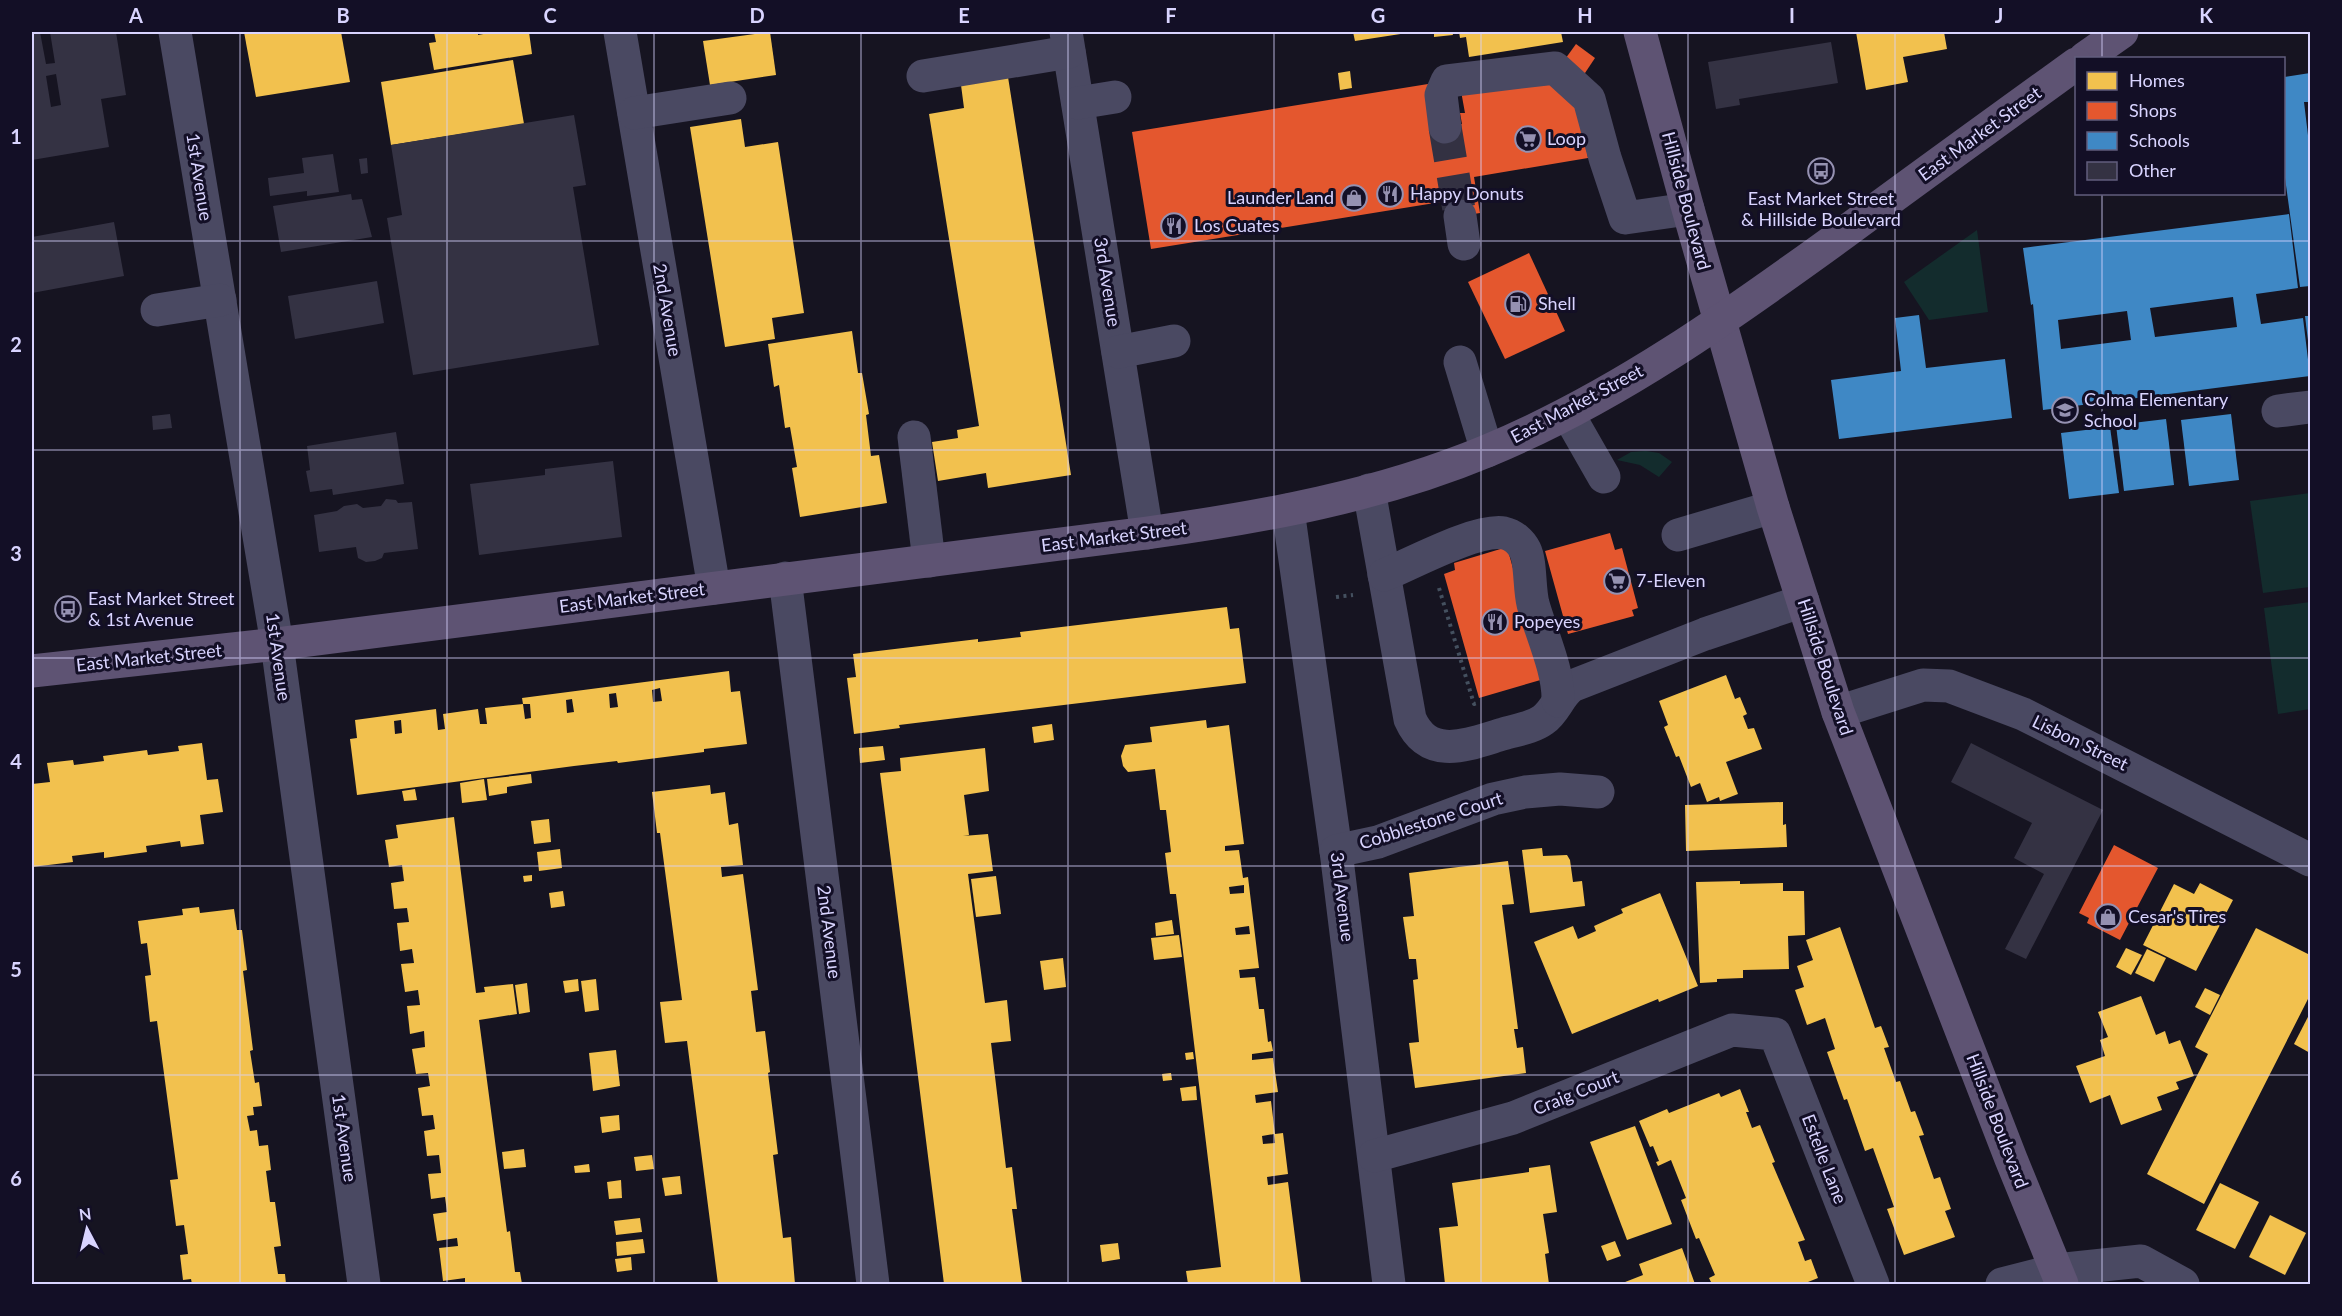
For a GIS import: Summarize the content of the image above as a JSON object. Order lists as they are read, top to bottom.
{
  "streets": {
    "main road": ["East Market Street", "Hillside Boulevard"],
    "street": [
      "1st Avenue",
      "3rd Avenue",
      "2nd Avenue",
      "Lisbon Street",
      "Cobblestone Court",
      "Craig Court",
      "Estelle Lane"
    ]
  },
  "crossings": [
    ["East Market Street", "1st Avenue"],
    ["East Market Street", "Hillside Boulevard"],
    ["East Market Street", "3rd Avenue"],
    ["East Market Street", "2nd Avenue"],
    ["Hillside Boulevard", "Lisbon Street"],
    ["3rd Avenue", "Cobblestone Court"],
    ["3rd Avenue", "Craig Court"],
    ["Craig Court", "Estelle Lane"]
  ],
  "places": {
    "supermarket": ["Loop", "7-Eleven"],
    "bus stop": ["East Market Street & Hillside Boulevard", "East Market Street & 1st Avenue"],
    "restaurant": ["Happy Donuts", "Los Cuates", "Popeyes"],
    "shop": ["Launder Land", "Cesar's Tires"],
    "fuel station": ["Shell"],
    "school or university": ["Colma Elementary School"]
  },
  "legend": [
    "Homes",
    "Shops",
    "Schools",
    "Other"
  ],
  "north": "top",
  "grid": {
    "columns": [
      "A",
      "B",
      "C",
      "D",
      "E",
      "F",
      "G",
      "H",
      "I",
      "J",
      "K"
    ],
    "rows": [
      "1",
      "2",
      "3",
      "4",
      "5",
      "6"
    ]
  }
}
